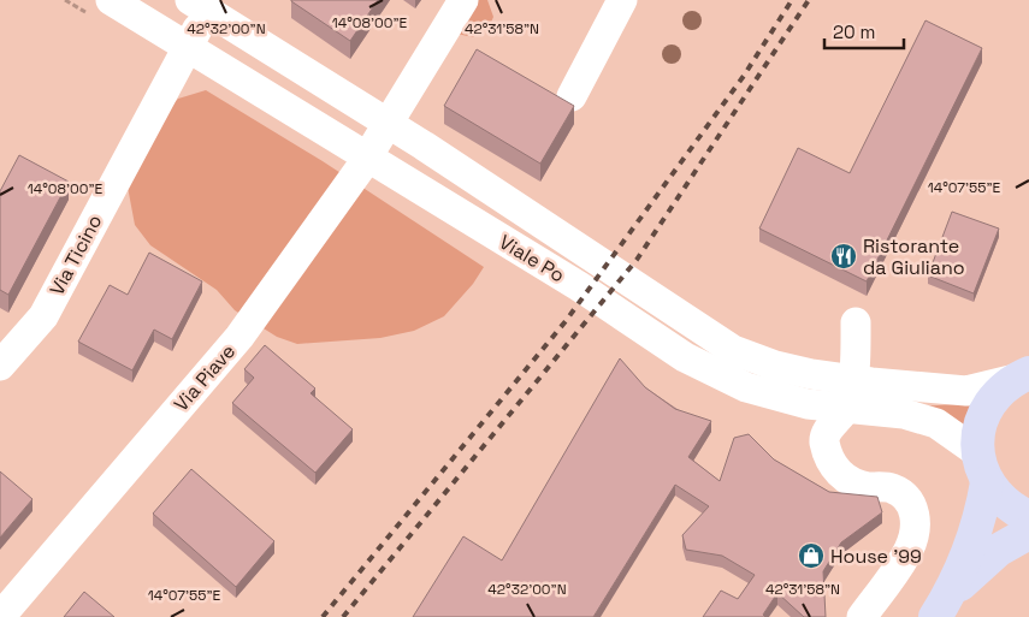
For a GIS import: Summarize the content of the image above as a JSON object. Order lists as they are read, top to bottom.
{
  "streets": {
    "street": ["Via Ticino", "Viale Po", "Via Piave"]
  },
  "crossings": [
    ["Via Ticino", "Viale Po"],
    ["Viale Po", "Via Piave"]
  ],
  "places": {
    "restaurant": ["Ristorante da Giuliano"],
    "shop": ["House '99"]
  },
  "scale_bar": "20 m",
  "coordinates": [
    "14°08'00\"E",
    "42°32'00\"N",
    "42°31'58\"N",
    "14°07'55\"E"
  ]
}
